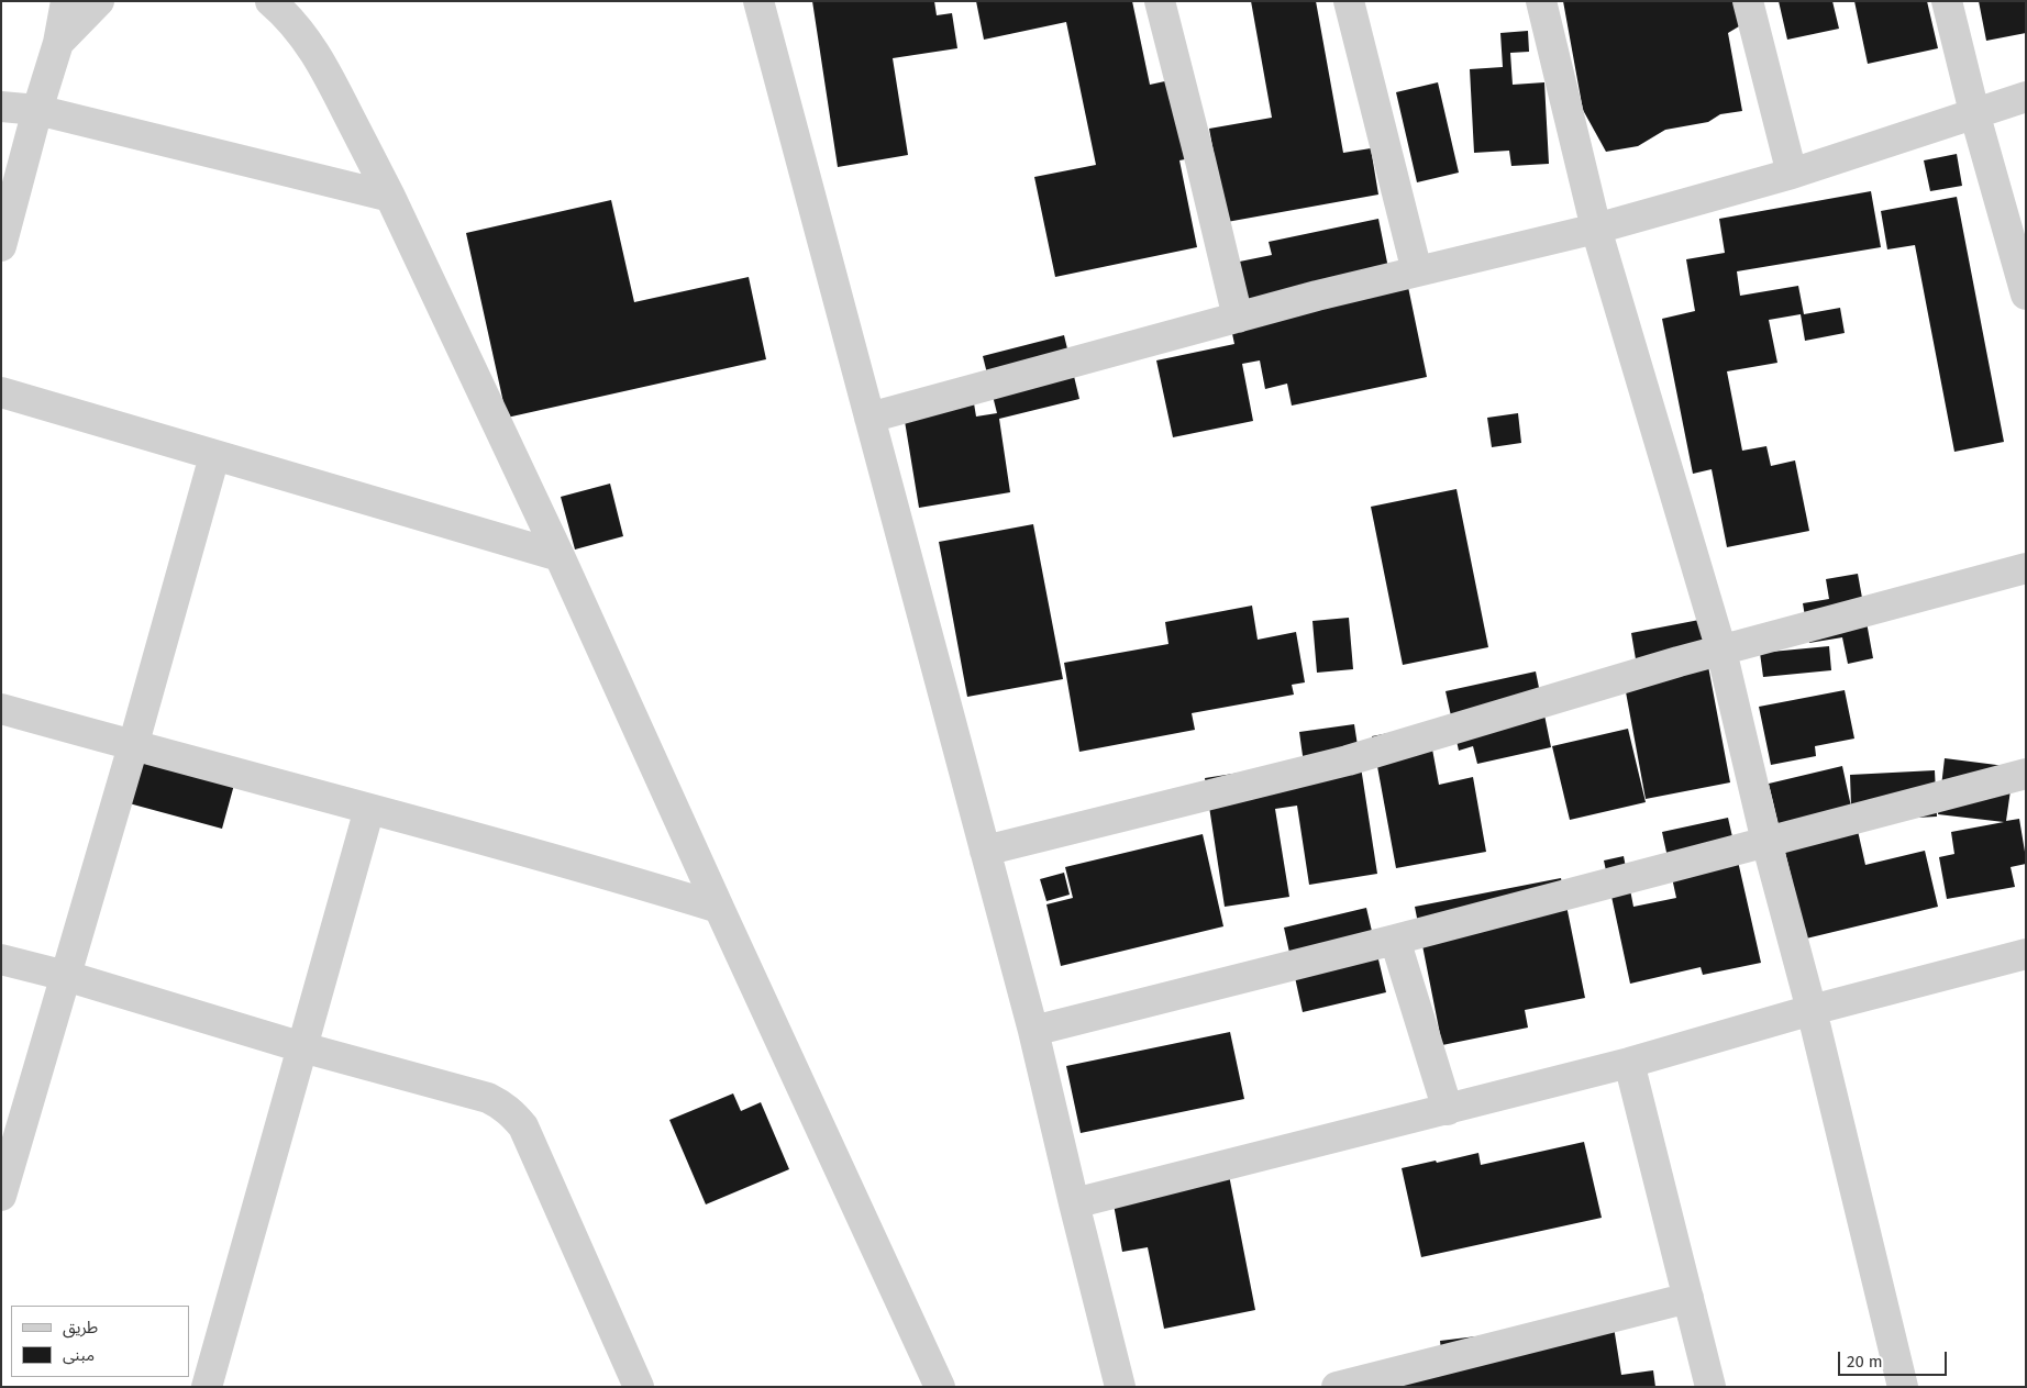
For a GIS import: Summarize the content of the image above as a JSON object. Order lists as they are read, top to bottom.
{
  "legend": ["طريق", "مبنى"],
  "scale_bar": "20 m"
}
